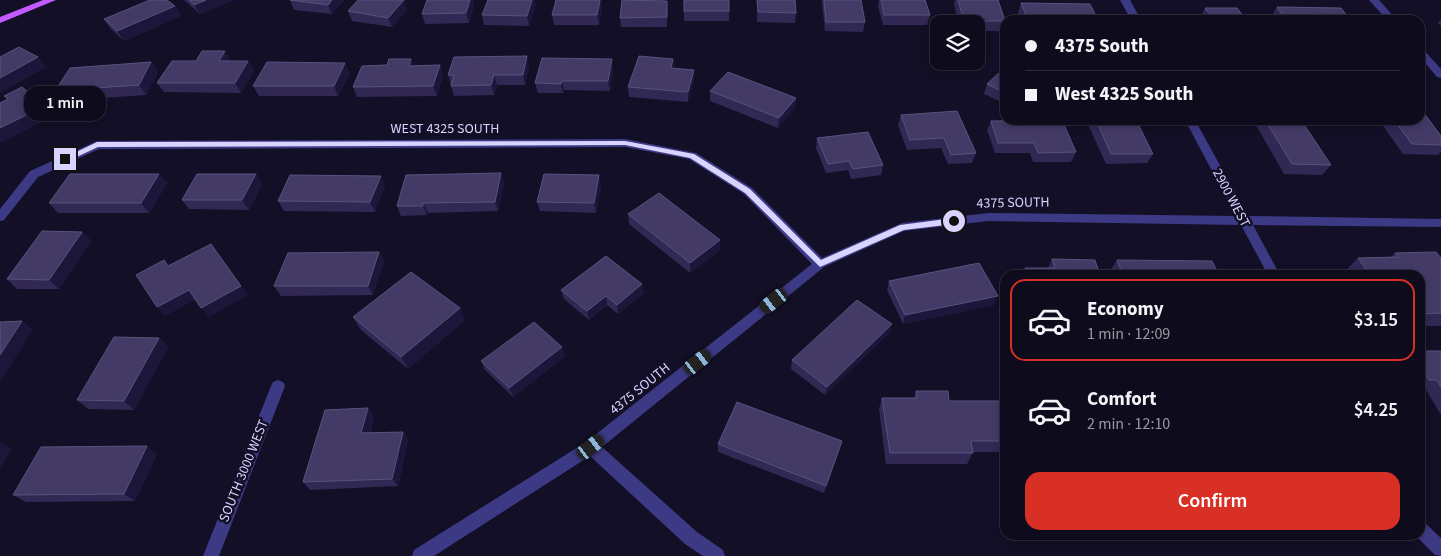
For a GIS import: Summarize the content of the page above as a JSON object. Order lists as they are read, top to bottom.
{
  "streets": {
    "street": [
      "WEST 4325 SOUTH",
      "2900 WEST",
      "4375 SOUTH",
      "SOUTH 3000 WEST"
    ]
  },
  "crossings": [
    ["WEST 4325 SOUTH", "4375 SOUTH"],
    ["2900 WEST", "4375 SOUTH"]
  ],
  "page": {
    "banner": ["4375 South", "West 4325 South"],
    "bubble": "1 min",
    "list": [
      {
        "name": "Economy",
        "note": "1 min · 12:09",
        "value": "$3.15"
      },
      {
        "name": "Comfort",
        "note": "2 min · 12:10",
        "value": "$4.25"
      }
    ],
    "buttons": "Confirm"
  }
}
